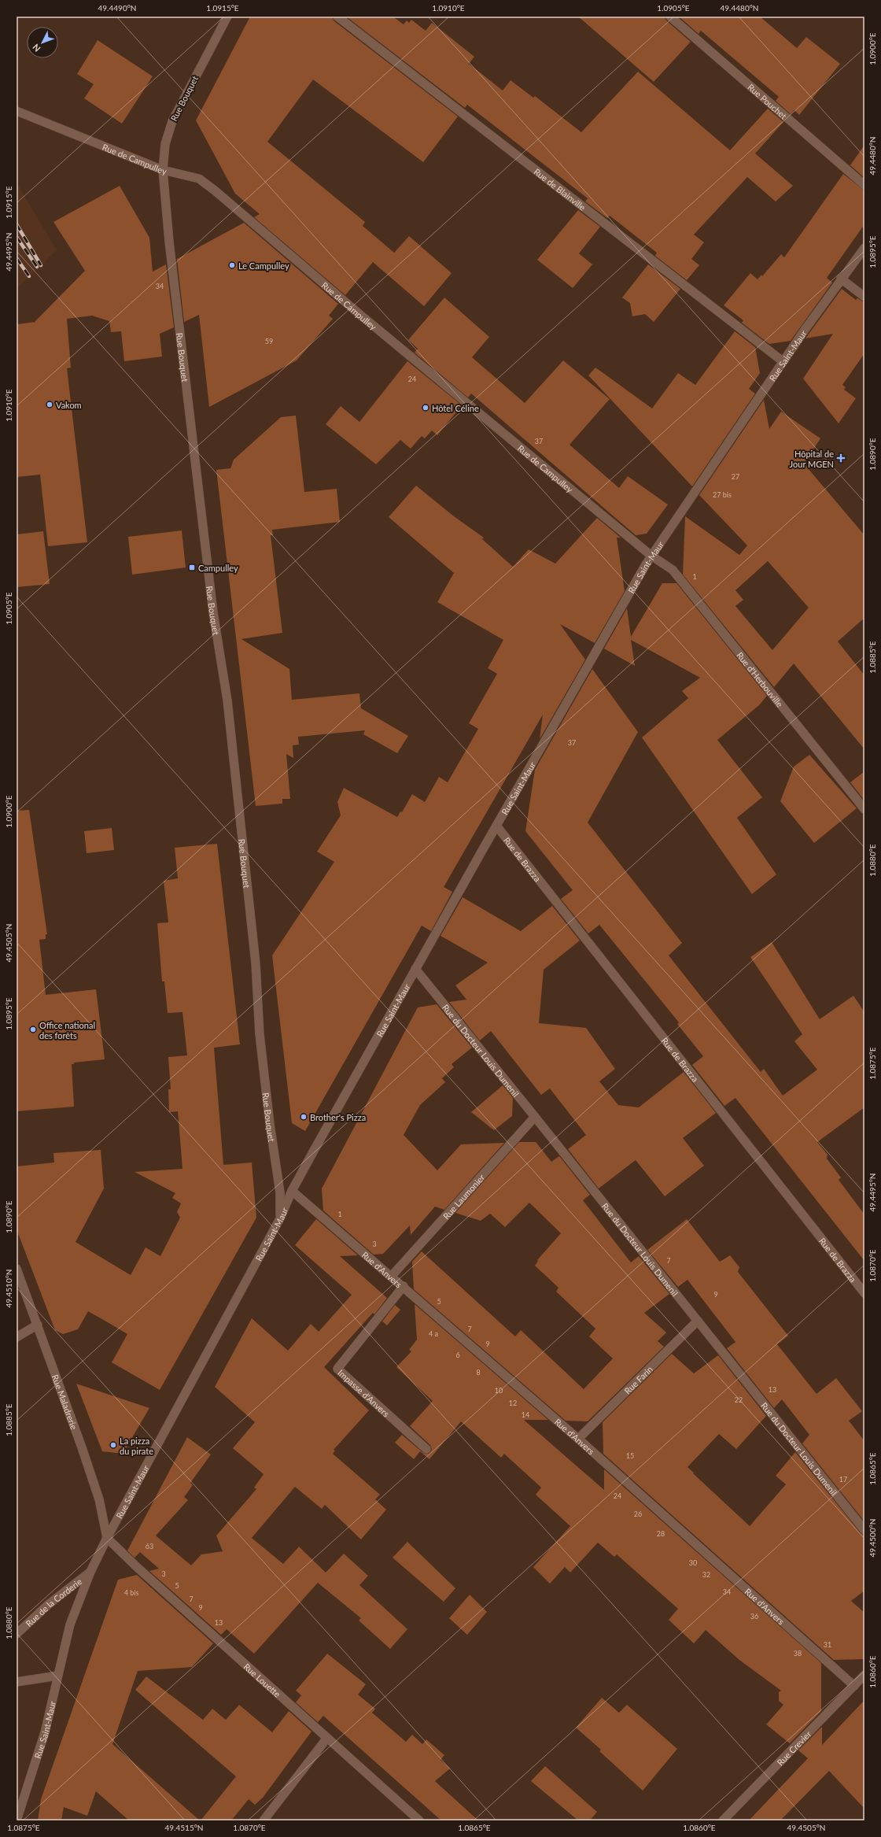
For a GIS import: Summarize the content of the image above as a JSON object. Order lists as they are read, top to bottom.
{
  "streets": {
    "street": [
      "Rue Bouquet",
      "Rue Pouchet",
      "Rue de Campulley",
      "Rue de Blainville",
      "Rue Saint-Maur",
      "Rue d'Herbouville",
      "Rue de Brazza",
      "Rue du Docteur Louis Dumenil",
      "Rue Laumonier",
      "Rue d'Anvers",
      "Rue Farin",
      "Impasse d'Anvers",
      "Rue Maladrerie",
      "Rue de la Corderie",
      "Rue Louette",
      "Rue Crevier"
    ]
  },
  "crossings": [
    ["Rue Bouquet", "Rue de Campulley"],
    ["Rue Bouquet", "Rue Saint-Maur"],
    ["Rue de Campulley", "Rue Saint-Maur"],
    ["Rue de Campulley", "Rue d'Herbouville"],
    ["Rue de Blainville", "Rue Saint-Maur"],
    ["Rue Saint-Maur", "Rue d'Herbouville"],
    ["Rue Saint-Maur", "Rue de Brazza"],
    ["Rue Saint-Maur", "Rue du Docteur Louis Dumenil"],
    ["Rue Saint-Maur", "Rue d'Anvers"],
    ["Rue Saint-Maur", "Rue Maladrerie"],
    ["Rue Saint-Maur", "Rue de la Corderie"],
    ["Rue Saint-Maur", "Rue Louette"],
    ["Rue du Docteur Louis Dumenil", "Rue Laumonier"],
    ["Rue du Docteur Louis Dumenil", "Rue Farin"],
    ["Rue Laumonier", "Rue d'Anvers"],
    ["Rue d'Anvers", "Rue Farin"],
    ["Rue d'Anvers", "Impasse d'Anvers"],
    ["Rue d'Anvers", "Rue Crevier"],
    ["Rue Maladrerie", "Rue Louette"]
  ],
  "places": {
    "other": [
      "Le Campulley",
      "Vakom",
      "Hôtel Céline",
      "Office national des forêts",
      "Brother's Pizza",
      "La pizza du pirate"
    ],
    "health": ["Hôpital de Jour MGEN"],
    "transit": ["Campulley"]
  },
  "house_numbers": [
    "34",
    "59",
    "24",
    "37",
    "27",
    "27 bis",
    "1",
    "37",
    "1",
    "3",
    "7",
    "9",
    "5",
    "7",
    "4 a",
    "9",
    "6",
    "8",
    "13",
    "10",
    "22",
    "12",
    "14",
    "15",
    "17",
    "24",
    "26",
    "28",
    "63",
    "30",
    "3",
    "32",
    "5",
    "34",
    "4 bis",
    "7",
    "9",
    "36",
    "13",
    "31",
    "38"
  ],
  "north": "bottom left",
  "coordinates": [
    "49.4490°N",
    "1.0915°E",
    "1.0910°E",
    "1.0905°E",
    "49.4480°N",
    "1.0900°E",
    "1.0895°E",
    "49.4495°N",
    "1.0890°E",
    "1.0885°E",
    "1.0880°E",
    "49.4505°N",
    "1.0875°E",
    "1.0870°E",
    "49.4510°N",
    "1.0865°E",
    "49.4500°N",
    "1.0860°E",
    "49.4515°N"
  ]
}
